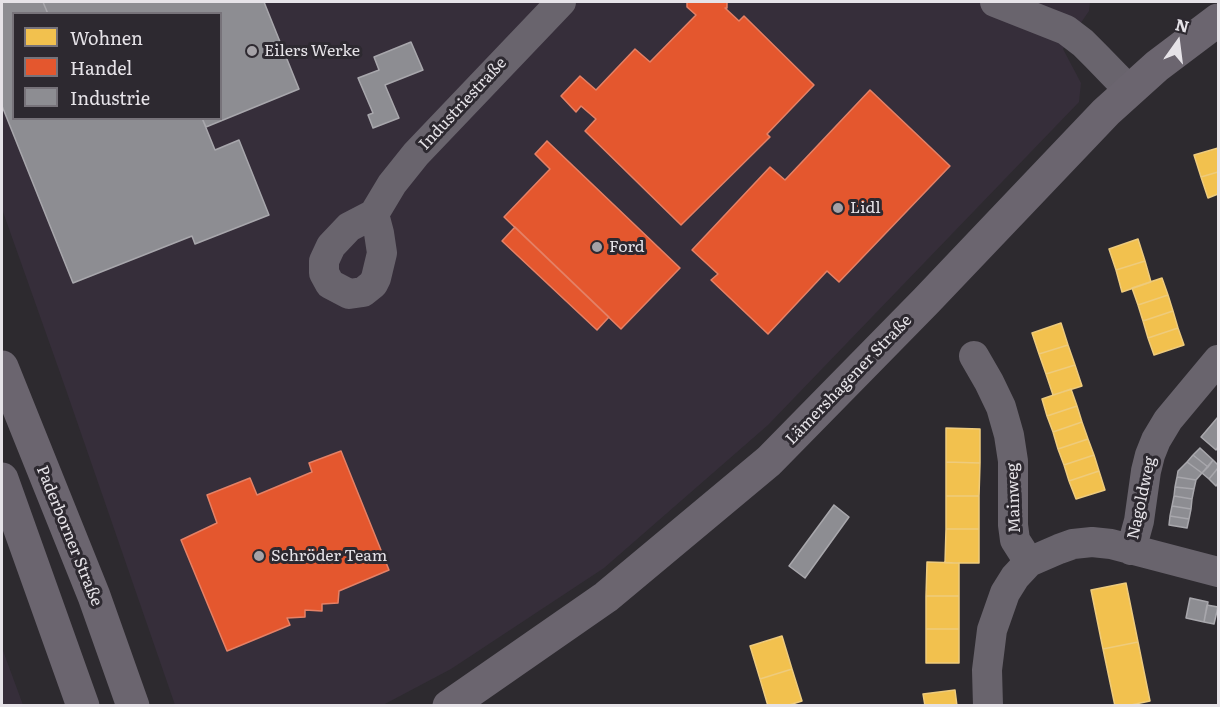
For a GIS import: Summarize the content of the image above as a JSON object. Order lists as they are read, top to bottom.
{
  "streets": {
    "main road": ["Lämershagener Straße", "Paderborner Straße"],
    "street": ["Industriestraße", "Mainweg", "Nagoldweg"]
  },
  "places": [
    "Eilers Werke",
    "Lidl",
    "Ford",
    "Schröder Team"
  ],
  "legend": ["Wohnen", "Handel", "Industrie"],
  "north": "top"
}
